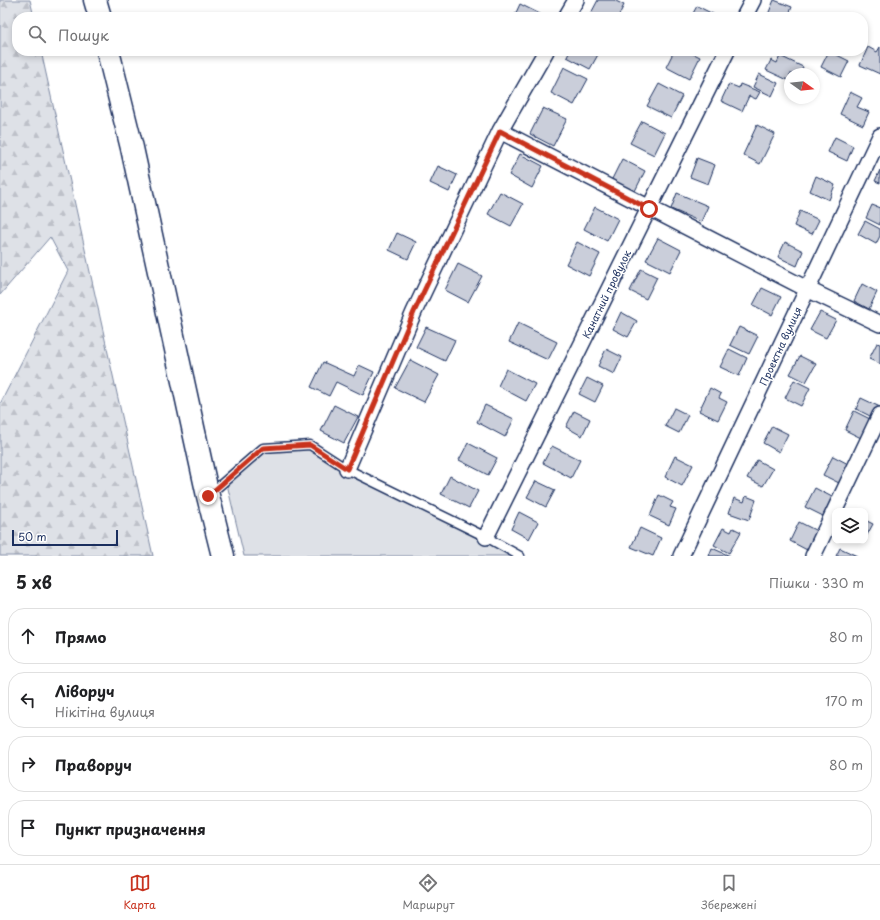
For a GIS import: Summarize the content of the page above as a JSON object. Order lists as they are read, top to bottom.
{
  "streets": {
    "street": ["Канатний провулок", "Проектна вулиця"]
  },
  "scale_bar": "50 m",
  "north": "right",
  "page": {
    "search": "Пошук",
    "scale": "50 m",
    "heading": ["5 хв", "Пішки · 330 m"],
    "list": [
      ["Прямо", "80 m"],
      ["Ліворуч", "Нікітіна вулиця", "170 m"],
      ["Праворуч", "80 m"],
      "Пункт призначення"
    ],
    "nav": ["Карта", "Маршрут", "Збережені"]
  }
}
